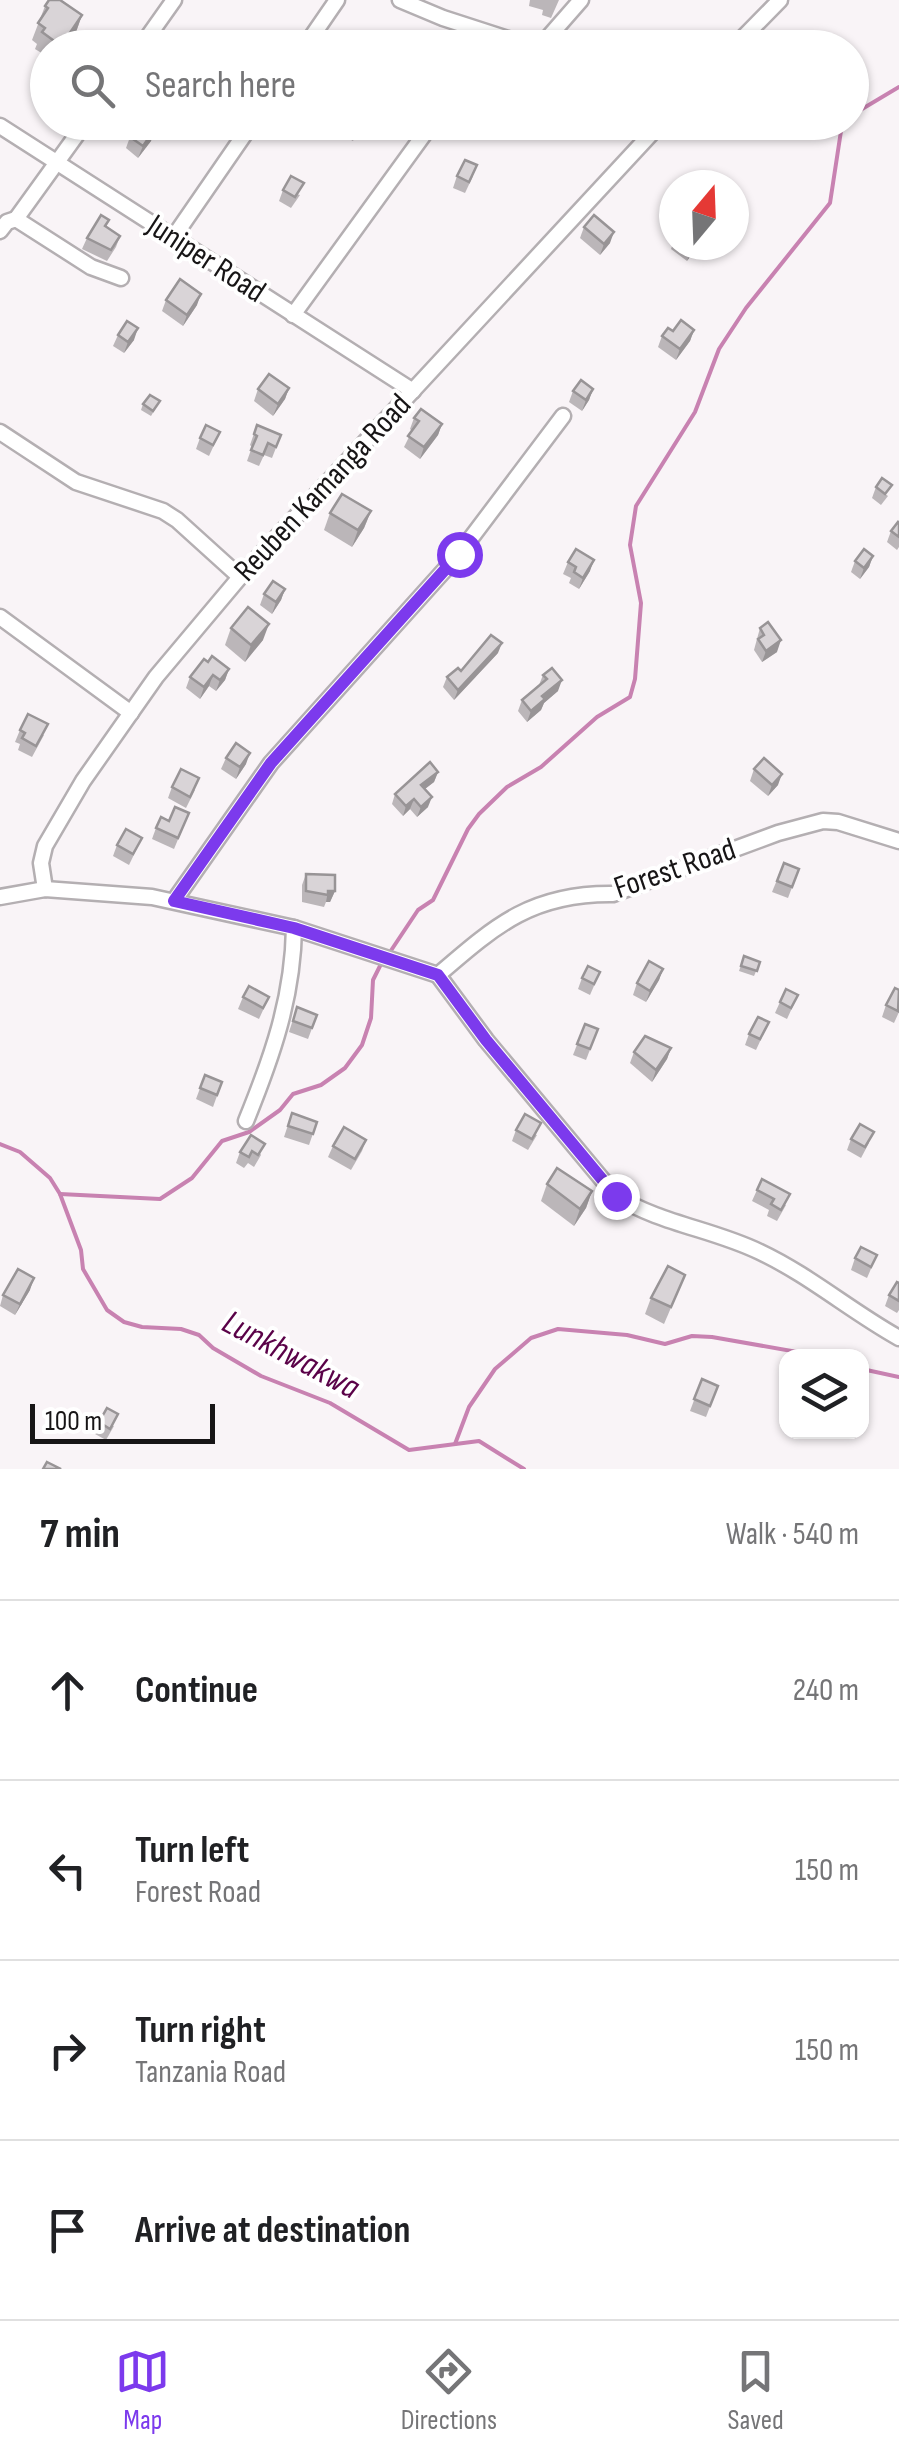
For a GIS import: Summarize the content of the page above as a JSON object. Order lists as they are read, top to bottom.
{
  "streets": {
    "street": ["Juniper Road", "Reuben Kamanga Road", "Forest Road"]
  },
  "crossings": [
    ["Juniper Road", "Reuben Kamanga Road"]
  ],
  "water": ["Lunkhwakwa"],
  "scale_bar": "100 m",
  "north": "top",
  "page": {
    "search": "Search here",
    "scale": "100 m",
    "heading": ["7 min", "Walk · 540 m"],
    "list": [
      ["Continue", "240 m"],
      ["Turn left", "Forest Road", "150 m"],
      ["Turn right", "Tanzania Road", "150 m"],
      "Arrive at destination"
    ],
    "nav": ["Map", "Directions", "Saved"]
  }
}
